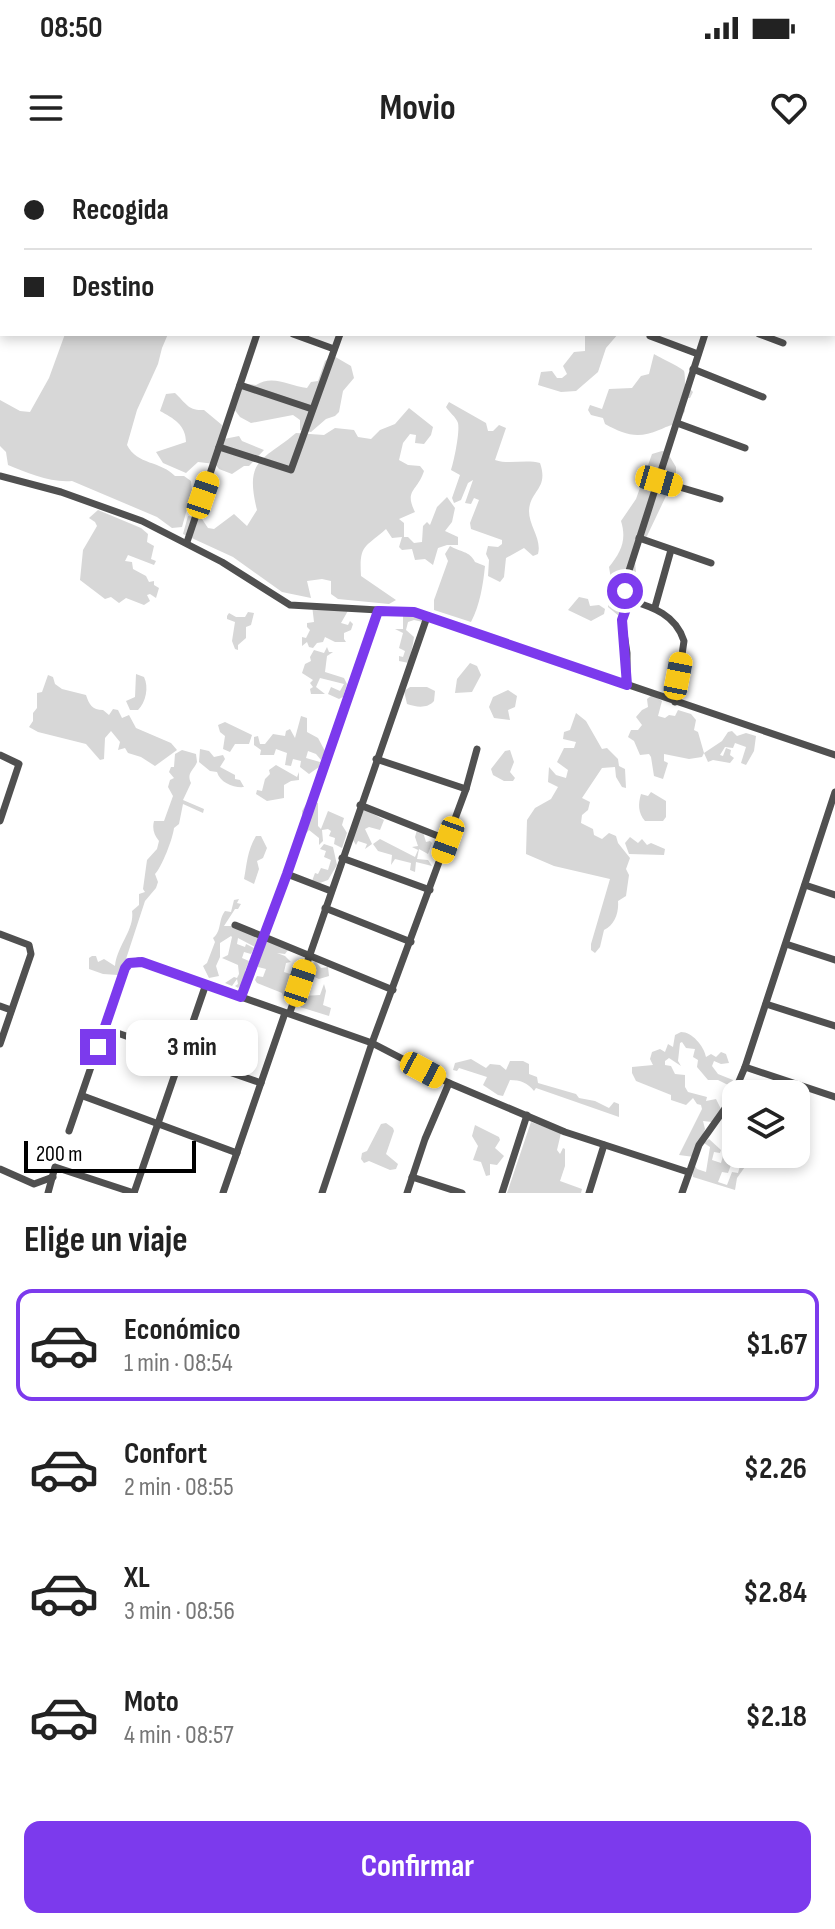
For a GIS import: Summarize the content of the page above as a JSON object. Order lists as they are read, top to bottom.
{
  "scale_bar": "200 m",
  "page": {
    "status": "08:50",
    "header": "Movio",
    "banner": ["Recogida", "Destino"],
    "bubble": "3 min",
    "scale": "200 m",
    "heading": "Elige un viaje",
    "list": [
      {
        "name": "Económico",
        "note": "1 min · 08:54",
        "value": "$1.67"
      },
      {
        "name": "Confort",
        "note": "2 min · 08:55",
        "value": "$2.26"
      },
      {
        "name": "XL",
        "note": "3 min · 08:56",
        "value": "$2.84"
      },
      {
        "name": "Moto",
        "note": "4 min · 08:57",
        "value": "$2.18"
      }
    ],
    "buttons": "Confirmar"
  }
}
